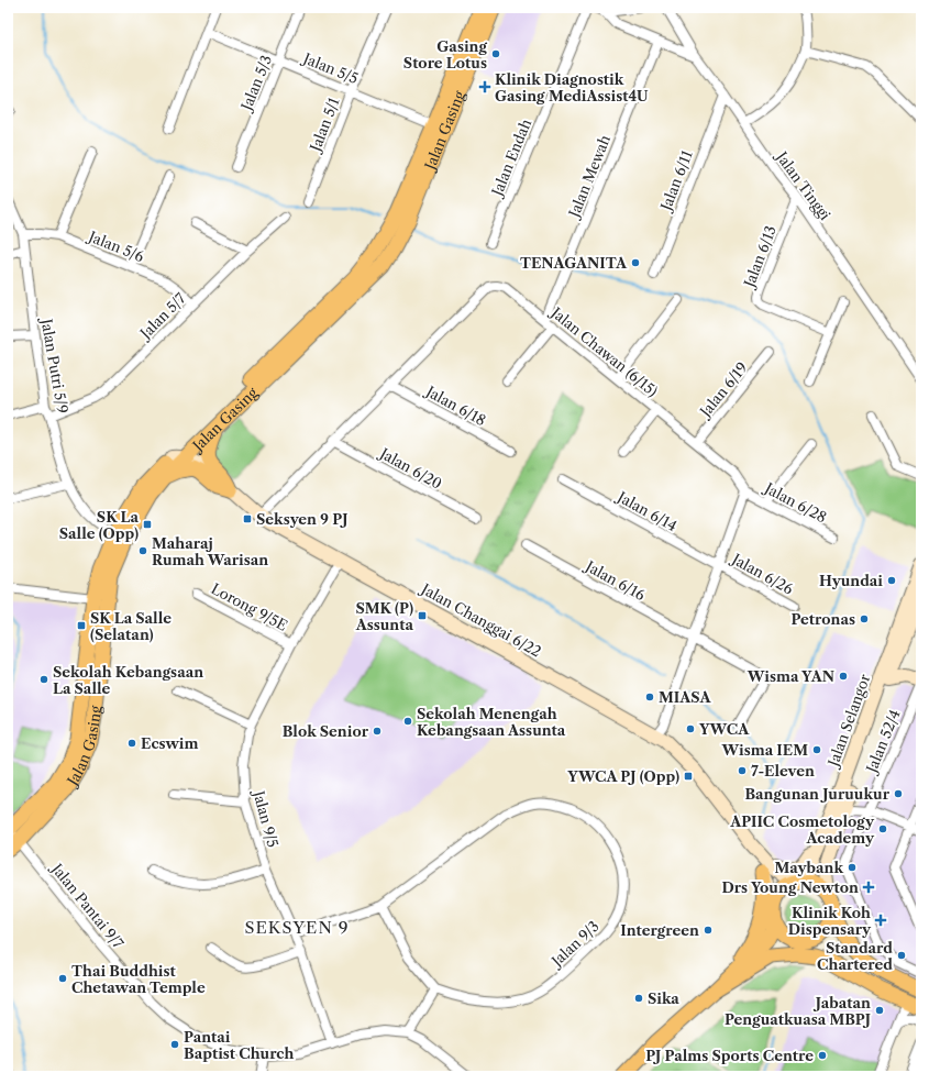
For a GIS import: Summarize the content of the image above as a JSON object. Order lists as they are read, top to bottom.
{
  "streets": {
    "main road": ["Jalan Gasing"],
    "street": [
      "Jalan 5/5",
      "Jalan 5/3",
      "Jalan 5/1",
      "Jalan Endah",
      "Jalan Mewah",
      "Jalan 6/11",
      "Jalan Tinggi",
      "Jalan 5/6",
      "Jalan 6/13",
      "Jalan 5/7",
      "Jalan Chawan (6/15)",
      "Jalan Putri 5/9",
      "Jalan 6/19",
      "Jalan 6/18",
      "Jalan 6/20",
      "Jalan 6/28",
      "Jalan 6/14",
      "Jalan 6/26",
      "Jalan 6/16",
      "Lorong 9/5E",
      "Jalan Changgai 6/22",
      "Jalan Selangor",
      "Jalan 52/4",
      "Jalan 9/5",
      "Jalan Pantai 9/7",
      "Jalan 9/3"
    ]
  },
  "crossings": [
    ["Jalan 5/5", "Jalan 5/3"],
    ["Jalan 5/5", "Jalan 5/1"],
    ["Jalan 5/5", "Jalan Gasing"],
    ["Jalan Gasing", "Jalan Putri 5/9"],
    ["Jalan Gasing", "Jalan Changgai 6/22"],
    ["Jalan Gasing", "Jalan Pantai 9/7"],
    ["Jalan Mewah", "Jalan Chawan (6/15)"],
    ["Jalan 6/11", "Jalan Tinggi"],
    ["Jalan Tinggi", "Jalan 6/13"],
    ["Jalan 5/6", "Jalan 5/7"],
    ["Jalan 5/6", "Jalan Putri 5/9"],
    ["Jalan 5/7", "Jalan Putri 5/9"],
    ["Jalan Chawan (6/15)", "Jalan 6/19"],
    ["Jalan Chawan (6/15)", "Jalan 6/18"],
    ["Jalan Chawan (6/15)", "Jalan 6/20"],
    ["Jalan Chawan (6/15)", "Jalan 6/28"],
    ["Jalan Chawan (6/15)", "Jalan Changgai 6/22"],
    ["Jalan 6/14", "Jalan 6/26"],
    ["Lorong 9/5E", "Jalan 9/5"],
    ["Jalan Changgai 6/22", "Jalan Selangor"],
    ["Jalan Changgai 6/22", "Jalan 9/5"],
    ["Jalan 9/5", "Jalan Pantai 9/7"],
    ["Jalan 9/5", "Jalan 9/3"]
  ],
  "districts": ["SEKSYEN 9"],
  "places": {
    "other": [
      "Gasing Store Lotus",
      "TENAGANITA",
      "Maharaj Rumah Warisan",
      "Hyundai",
      "Petronas",
      "Wisma YAN",
      "Sekolah Kebangsaan La Salle",
      "MIASA",
      "Sekolah Menengah Kebangsaan Assunta",
      "YWCA",
      "Blok Senior",
      "Ecswim",
      "Wisma IEM",
      "7-Eleven",
      "Bangunan Juruukur",
      "APIIC Cosmetology Academy",
      "Maybank",
      "Intergreen",
      "Standard Chartered",
      "Thai Buddhist Chetawan Temple",
      "Sika",
      "Jabatan Penguatkuasa MBPJ",
      "Pantai Baptist Church",
      "PJ Palms Sports Centre"
    ],
    "health": ["Klinik Diagnostik Gasing MediAssist4U", "Drs Young Newton", "Klinik Koh Dispensary"],
    "transit": [
      "Seksyen 9 PJ",
      "SK La Salle (Opp)",
      "SMK (P) Assunta",
      "SK La Salle (Selatan)",
      "YWCA PJ (Opp)"
    ]
  }
}
